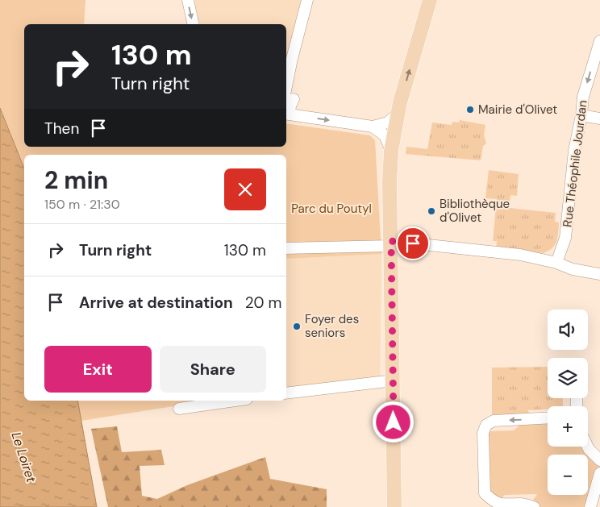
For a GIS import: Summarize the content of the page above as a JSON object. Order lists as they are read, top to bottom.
{
  "streets": {
    "street": ["Rue Théophile Jourdan"]
  },
  "water": ["Le Loiret"],
  "parks": ["Parc du Poutyl"],
  "places": ["Mairie d'Olivet", "Bibliothèque d'Olivet", "Foyer des seniors"],
  "page": {
    "turn": ["130 m", "Turn right"],
    "then": "Then",
    "heading": ["2 min", "150 m · 21:30"],
    "list": [
      {
        "name": "Turn right",
        "value": "130 m"
      },
      {
        "name": "Arrive at destination",
        "value": "20 m"
      }
    ],
    "map_buttons": ["+", "−"],
    "buttons": ["Exit", "Share"]
  }
}
